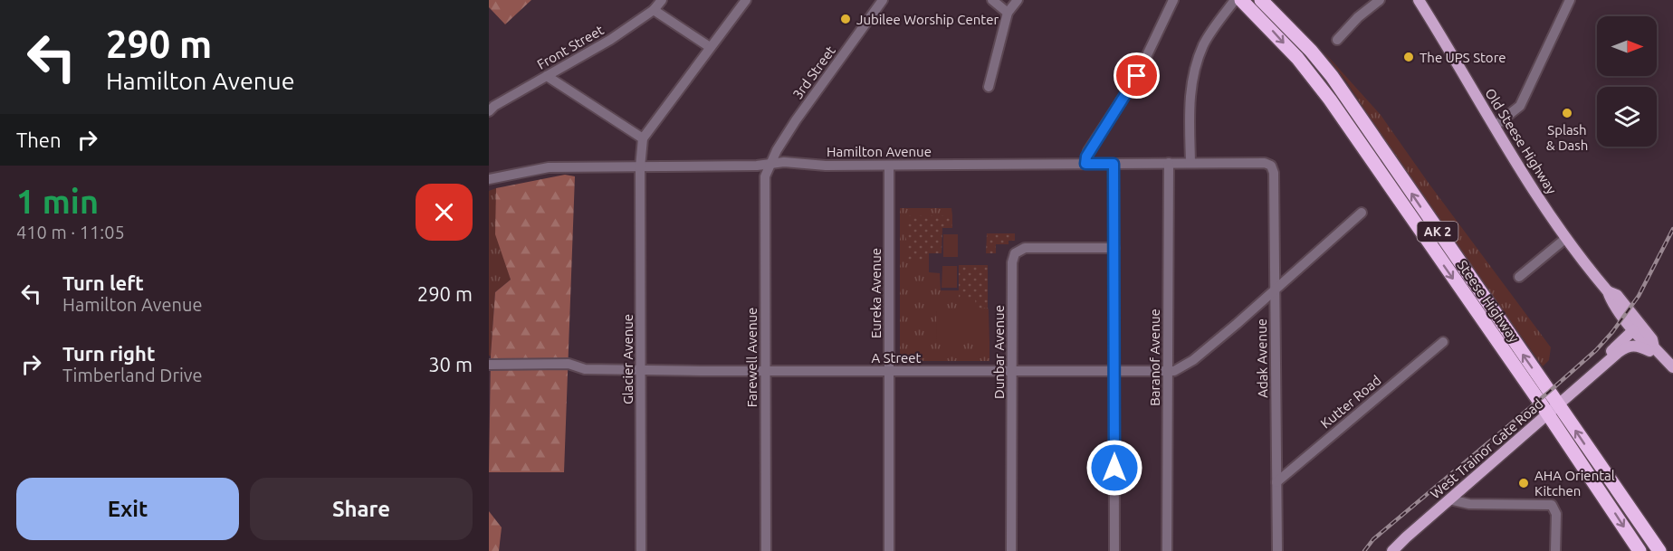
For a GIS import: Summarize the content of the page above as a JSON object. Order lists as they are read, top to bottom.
{
  "streets": {
    "highway": ["AK 2", "Steese Highway"],
    "main road": ["Old Steese Highway", "West Trainor Gate Road"],
    "street": [
      "Front Street",
      "3rd Street",
      "Hamilton Avenue",
      "Eureka Avenue",
      "Dunbar Avenue",
      "Farewell Avenue",
      "A Street",
      "Baranof Avenue",
      "Adak Avenue",
      "Glacier Avenue",
      "Kutter Road"
    ]
  },
  "crossings": [
    ["3rd Street", "Hamilton Avenue"],
    ["3rd Street", "Farewell Avenue"],
    ["Old Steese Highway", "West Trainor Gate Road"],
    ["Hamilton Avenue", "Eureka Avenue"],
    ["Hamilton Avenue", "Farewell Avenue"],
    ["Hamilton Avenue", "Baranof Avenue"],
    ["Hamilton Avenue", "Adak Avenue"],
    ["Hamilton Avenue", "Glacier Avenue"],
    ["Eureka Avenue", "A Street"],
    ["Steese Highway", "West Trainor Gate Road"],
    ["Dunbar Avenue", "A Street"],
    ["Farewell Avenue", "A Street"],
    ["A Street", "Baranof Avenue"],
    ["A Street", "Adak Avenue"],
    ["A Street", "Glacier Avenue"],
    ["Adak Avenue", "Kutter Road"]
  ],
  "places": [
    "Jubilee Worship Center",
    "The UPS Store",
    "Splash & Dash",
    "AHA Oriental Kitchen"
  ],
  "north": "right",
  "page": {
    "turn": ["290 m", "Hamilton Avenue"],
    "then": "Then",
    "heading": ["1 min", "410 m · 11:05"],
    "list": [
      {
        "name": "Turn left",
        "note": "Hamilton Avenue",
        "value": "290 m"
      },
      {
        "name": "Turn right",
        "note": "Timberland Drive",
        "value": "30 m"
      }
    ],
    "buttons": ["Exit", "Share"]
  }
}
